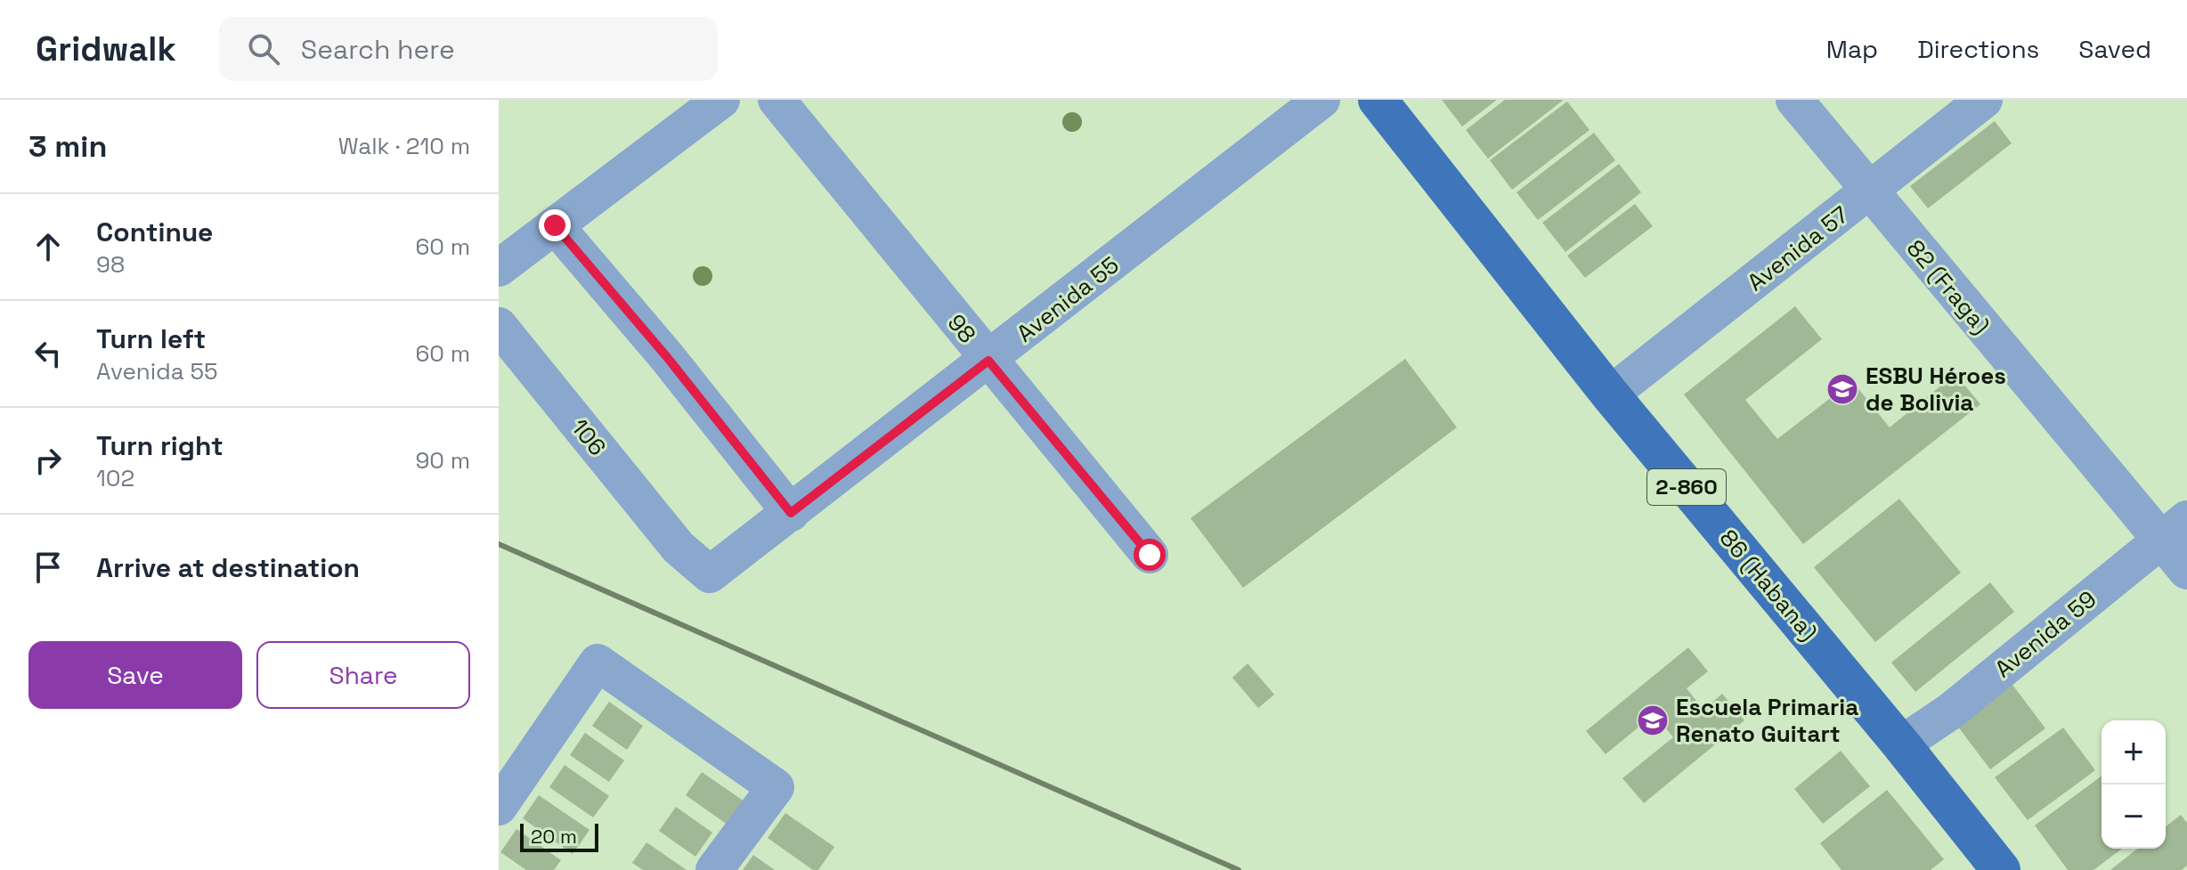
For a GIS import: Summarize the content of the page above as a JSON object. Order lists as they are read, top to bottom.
{
  "streets": {
    "main road": ["2-860", "86 (Habana)"],
    "street": [
      "Avenida 57",
      "82 (Fraga)",
      "Avenida 55",
      "98",
      "106",
      "Avenida 59"
    ]
  },
  "crossings": [
    ["Avenida 57", "82 (Fraga)"],
    ["Avenida 57", "86 (Habana)"],
    ["82 (Fraga)", "Avenida 59"],
    ["Avenida 55", "98"],
    ["Avenida 55", "106"],
    ["86 (Habana)", "Avenida 59"]
  ],
  "places": {
    "school or university": ["ESBU Héroes de Bolivia", "Escuela Primaria Renato Guitart"]
  },
  "scale_bar": "20 m",
  "page": {
    "header": "Gridwalk",
    "search": "Search here",
    "nav": ["Map", "Directions", "Saved"],
    "heading": ["3 min", "Walk · 210 m"],
    "list": [
      ["Continue", "98", "60 m"],
      ["Turn left", "Avenida 55", "60 m"],
      ["Turn right", "102", "90 m"],
      "Arrive at destination"
    ],
    "buttons": ["Save", "Share"],
    "map_buttons": ["+", "−"],
    "scale": "20 m"
  }
}
